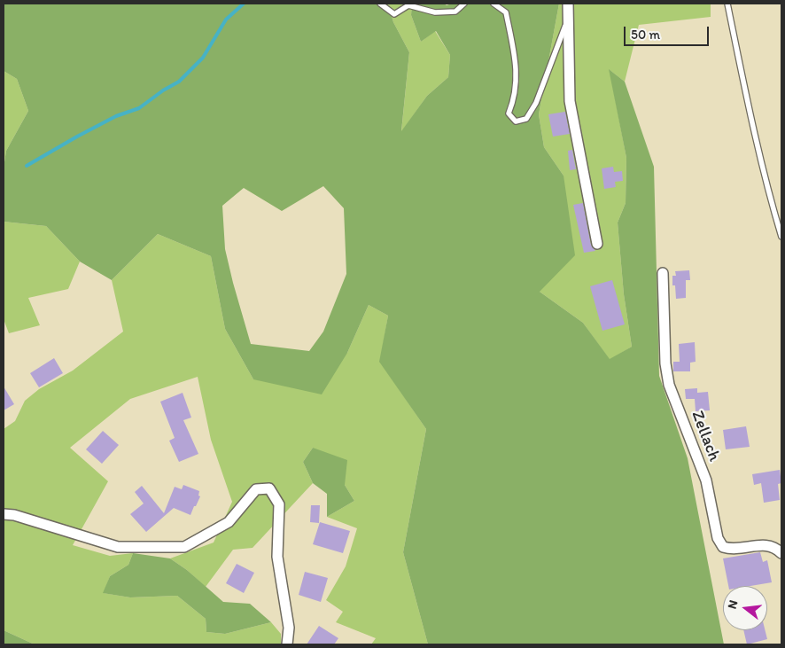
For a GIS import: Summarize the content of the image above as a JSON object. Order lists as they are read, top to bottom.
{
  "streets": {
    "street": ["Zellach"]
  },
  "scale_bar": "50 m",
  "north": "left"
}
